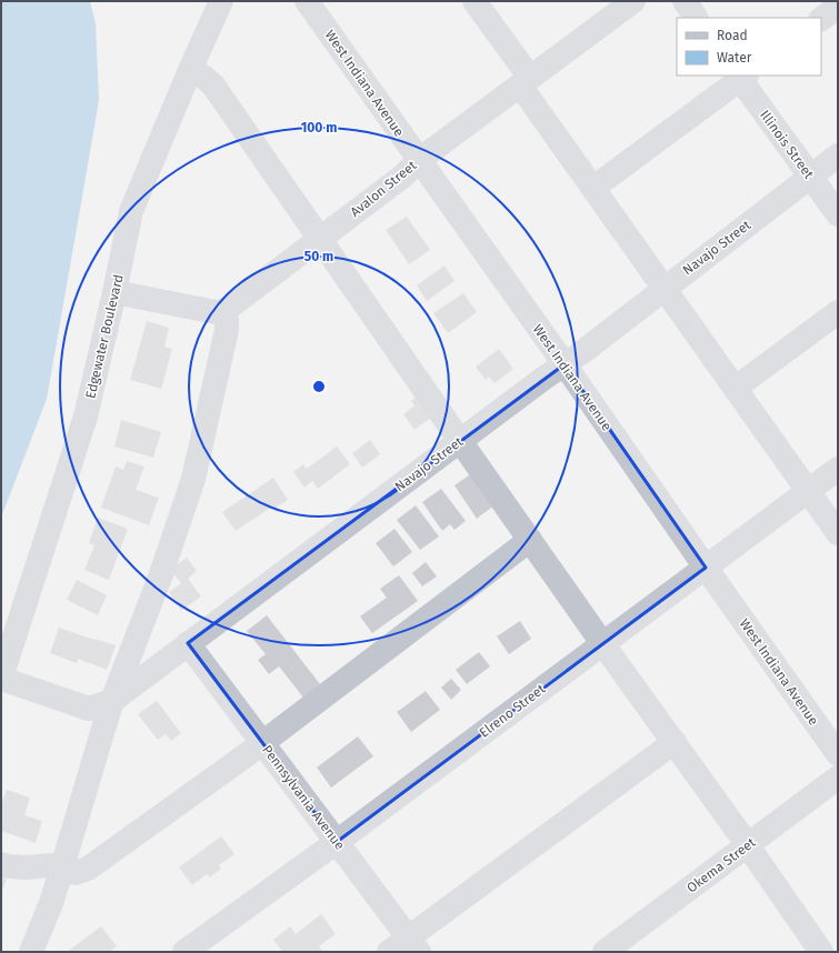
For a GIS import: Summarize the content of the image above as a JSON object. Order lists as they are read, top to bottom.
{
  "streets": {
    "street": [
      "West Indiana Avenue",
      "Illinois Street",
      "Avalon Street",
      "Navajo Street",
      "Edgewater Boulevard",
      "Elreno Street",
      "Pennsylvania Avenue",
      "Okema Street"
    ]
  },
  "crossings": [
    ["West Indiana Avenue", "Avalon Street"],
    ["West Indiana Avenue", "Navajo Street"],
    ["West Indiana Avenue", "Elreno Street"],
    ["Illinois Street", "Navajo Street"],
    ["Navajo Street", "Edgewater Boulevard"],
    ["Navajo Street", "Pennsylvania Avenue"],
    ["Elreno Street", "Pennsylvania Avenue"]
  ],
  "legend": ["Road", "Water"],
  "rings": ["100 m", "50 m"]
}
